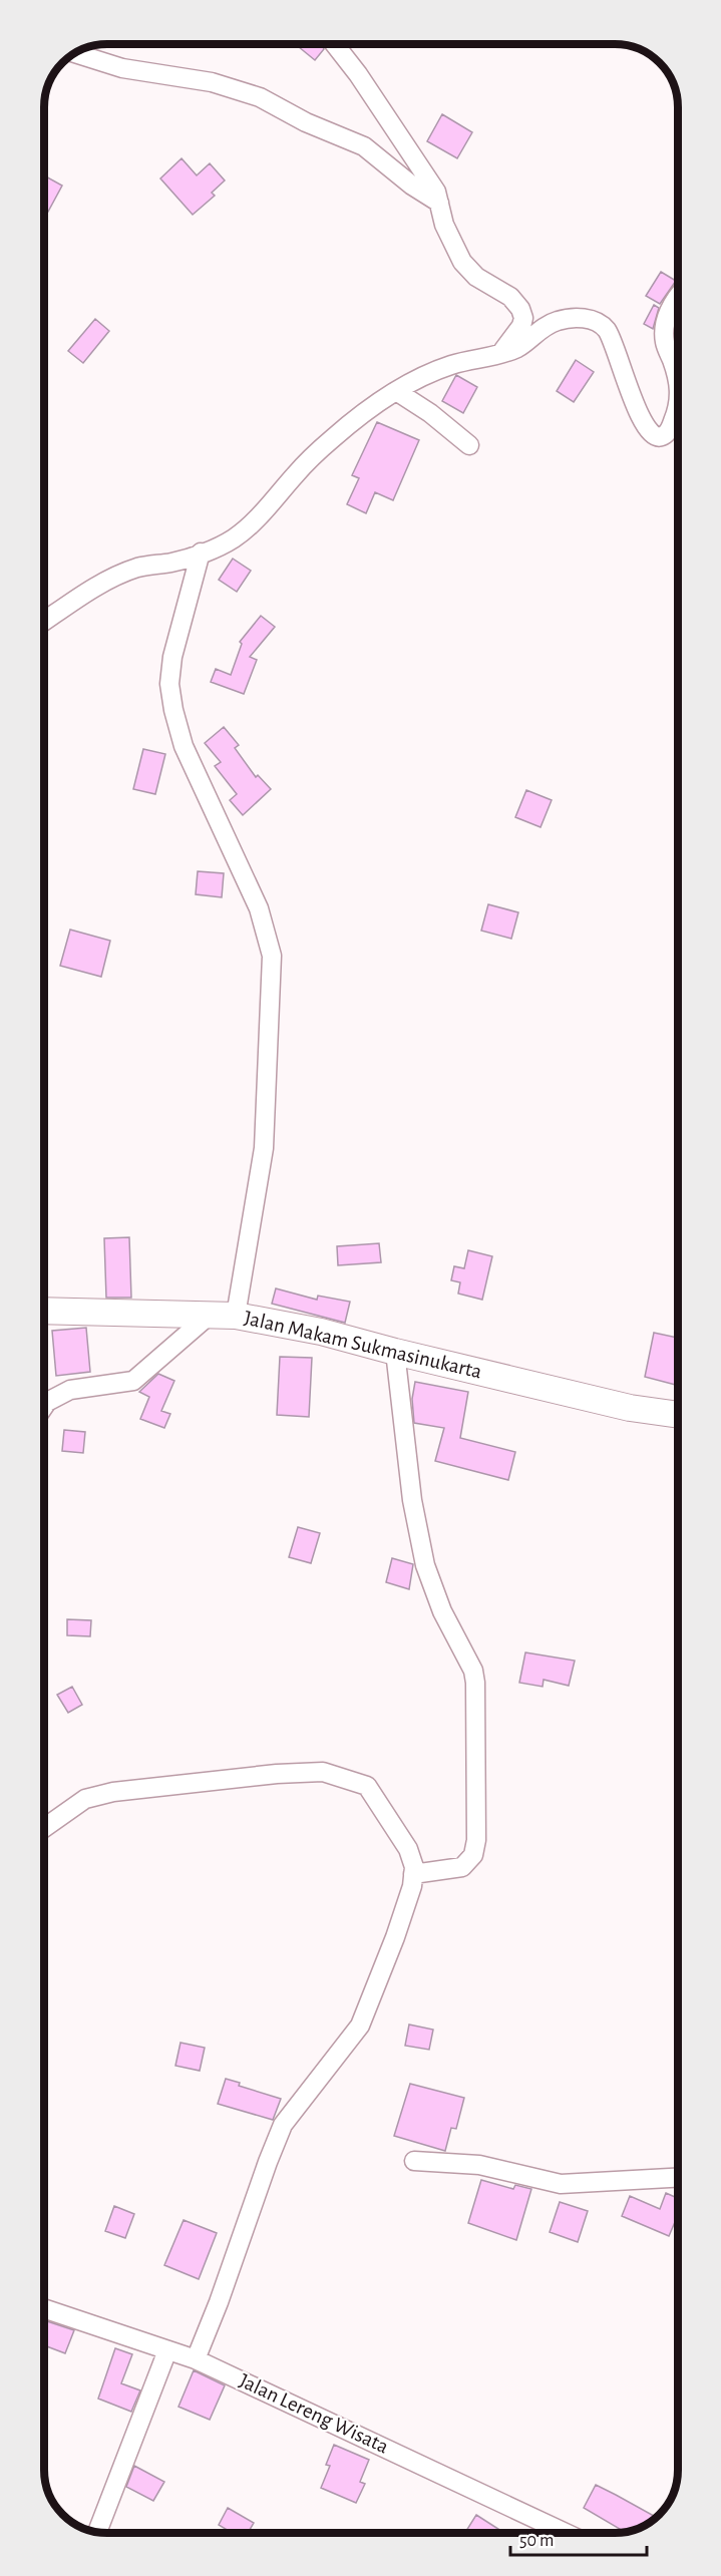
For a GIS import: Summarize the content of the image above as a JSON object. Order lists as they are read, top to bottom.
{
  "streets": {
    "street": ["Jalan Makam Sukmasinukarta", "Jalan Lereng Wisata"]
  },
  "scale_bar": "50 m"
}
